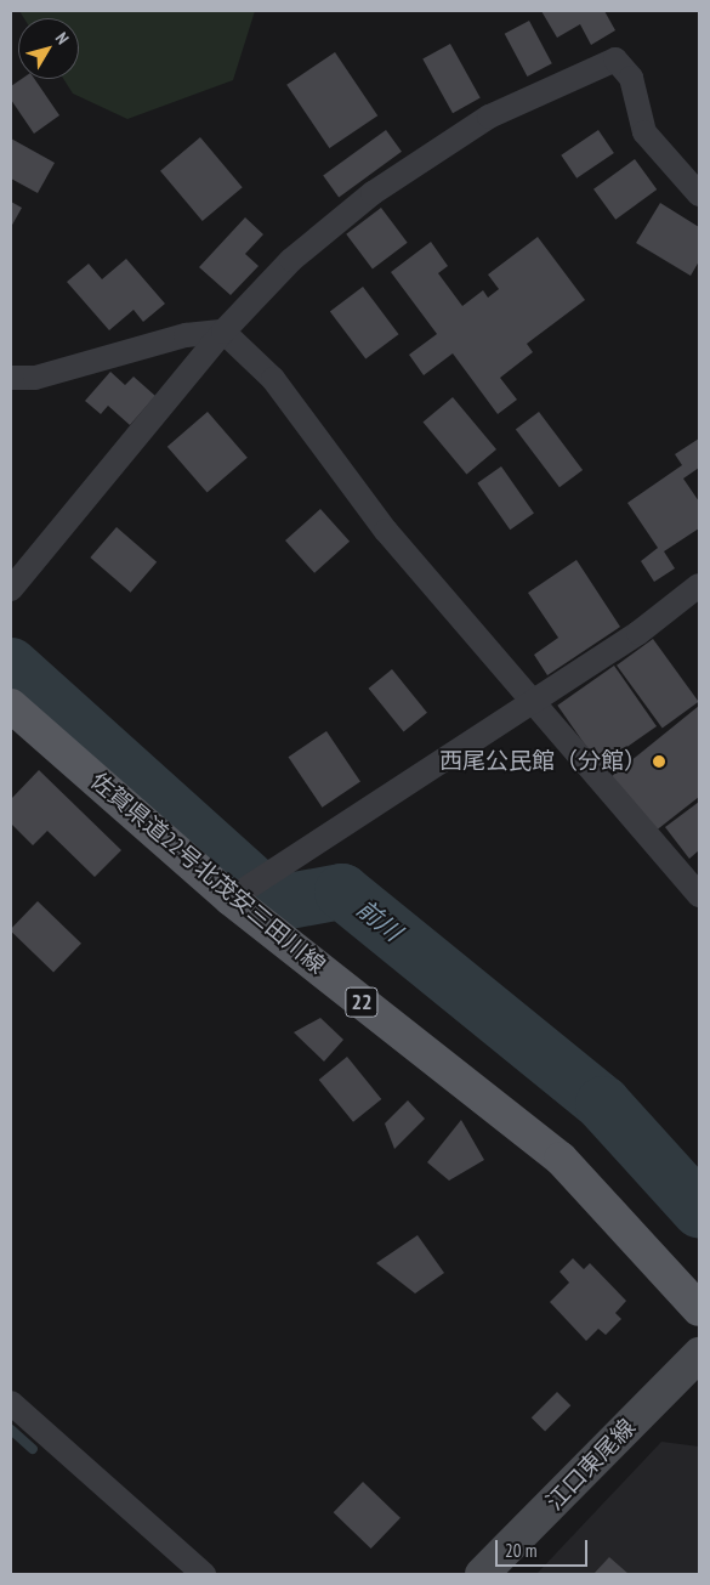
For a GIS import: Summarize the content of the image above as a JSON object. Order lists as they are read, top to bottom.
{
  "streets": {
    "main road": ["佐賀県道22号北茂安三田川線", "22", "江口東尾線"]
  },
  "water": ["前川"],
  "places": ["西尾公民館（分館）"],
  "scale_bar": "20 m",
  "north": "top right"
}
